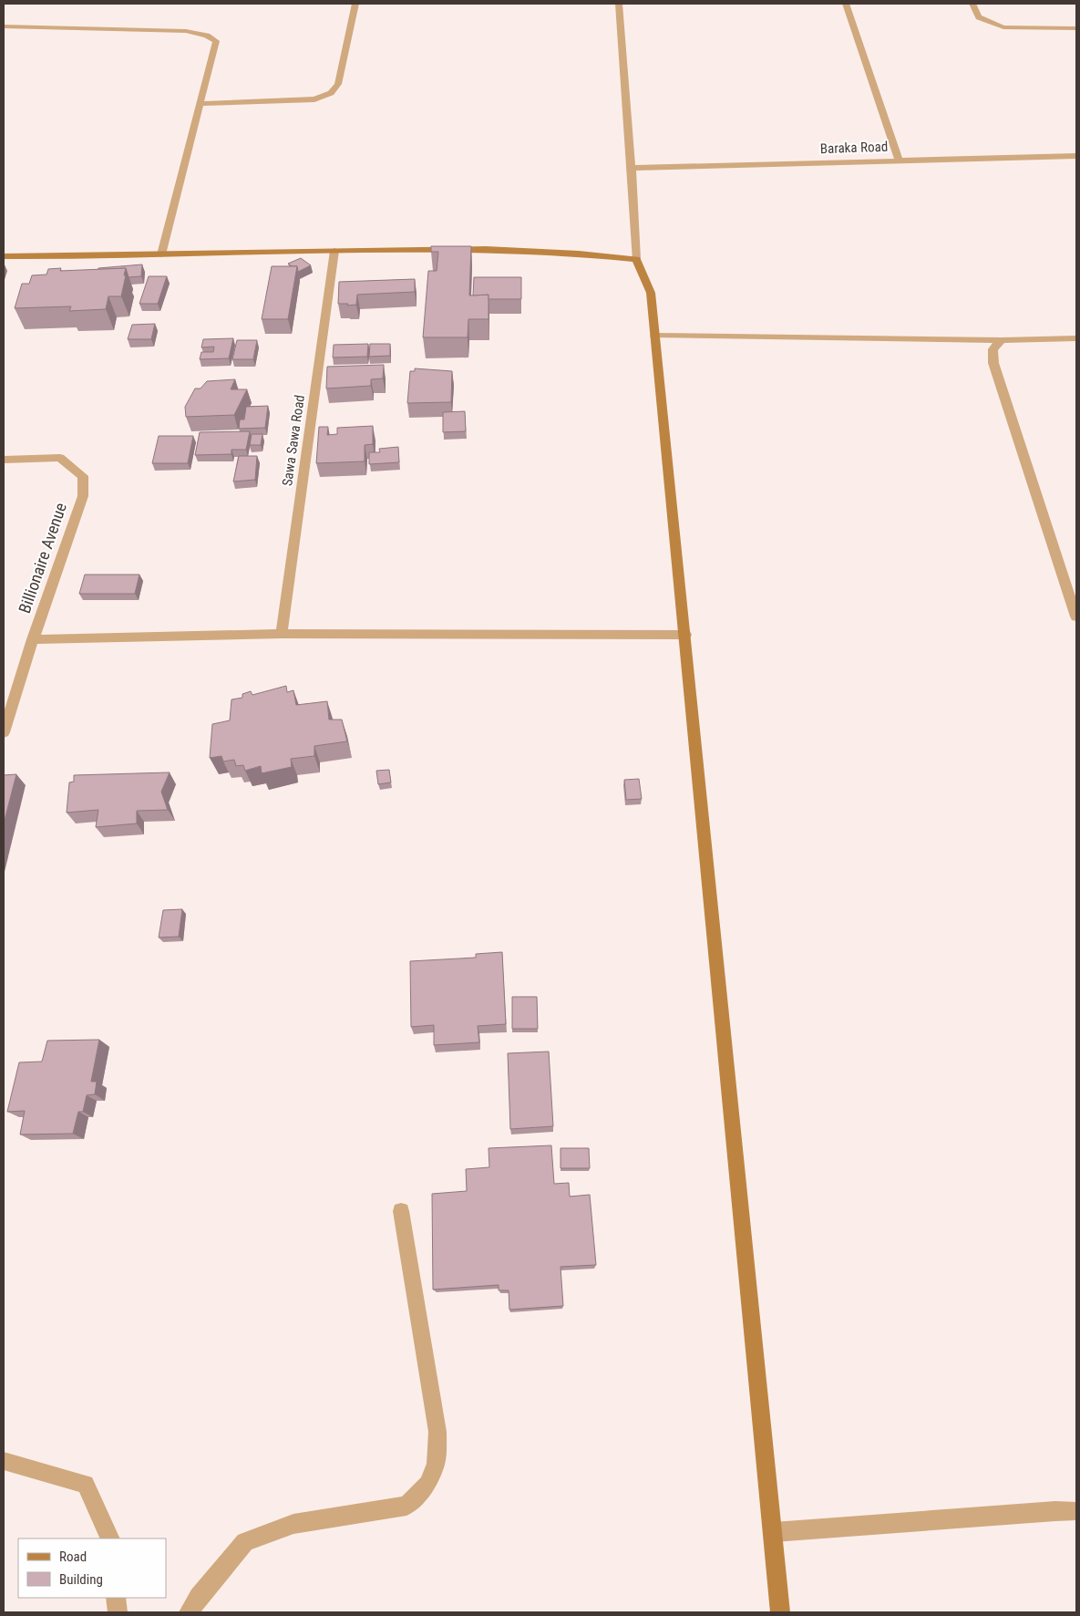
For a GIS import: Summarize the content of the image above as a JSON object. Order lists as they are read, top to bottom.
{
  "streets": {
    "street": ["Baraka Road", "Sawa Sawa Road", "Billionaire Avenue"]
  },
  "legend": ["Road", "Building"]
}
